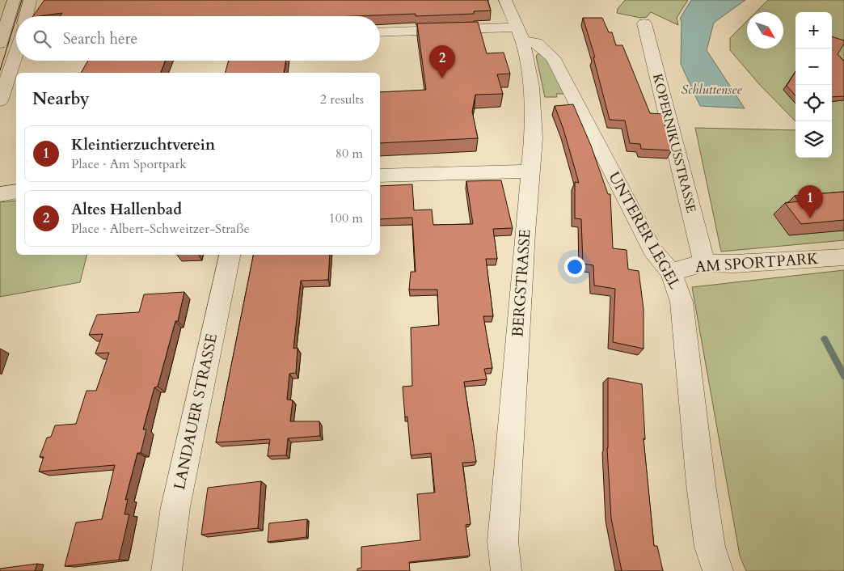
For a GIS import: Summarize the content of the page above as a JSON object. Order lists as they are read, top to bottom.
{
  "streets": {
    "street": [
      "KOPERNIKUSSTRASSE",
      "UNTERER LEGEL",
      "AM SPORTPARK",
      "BERGSTRASSE",
      "LANDAUER STRASSE"
    ]
  },
  "crossings": [
    ["KOPERNIKUSSTRASSE", "AM SPORTPARK"],
    ["UNTERER LEGEL", "AM SPORTPARK"],
    ["UNTERER LEGEL", "BERGSTRASSE"]
  ],
  "water": ["Schluttensee"],
  "north": "bottom right",
  "page": {
    "map_buttons": ["+", "−"],
    "search": "Search here",
    "pins": ["2", "1"],
    "heading": ["Nearby", "2 results"],
    "list": [
      {
        "mark": "1",
        "name": "Kleintierzuchtverein",
        "note": "Place · Am Sportpark",
        "value": "80 m"
      },
      {
        "mark": "2",
        "name": "Altes Hallenbad",
        "note": "Place · Albert-Schweitzer-Straße",
        "value": "100 m"
      }
    ]
  }
}
